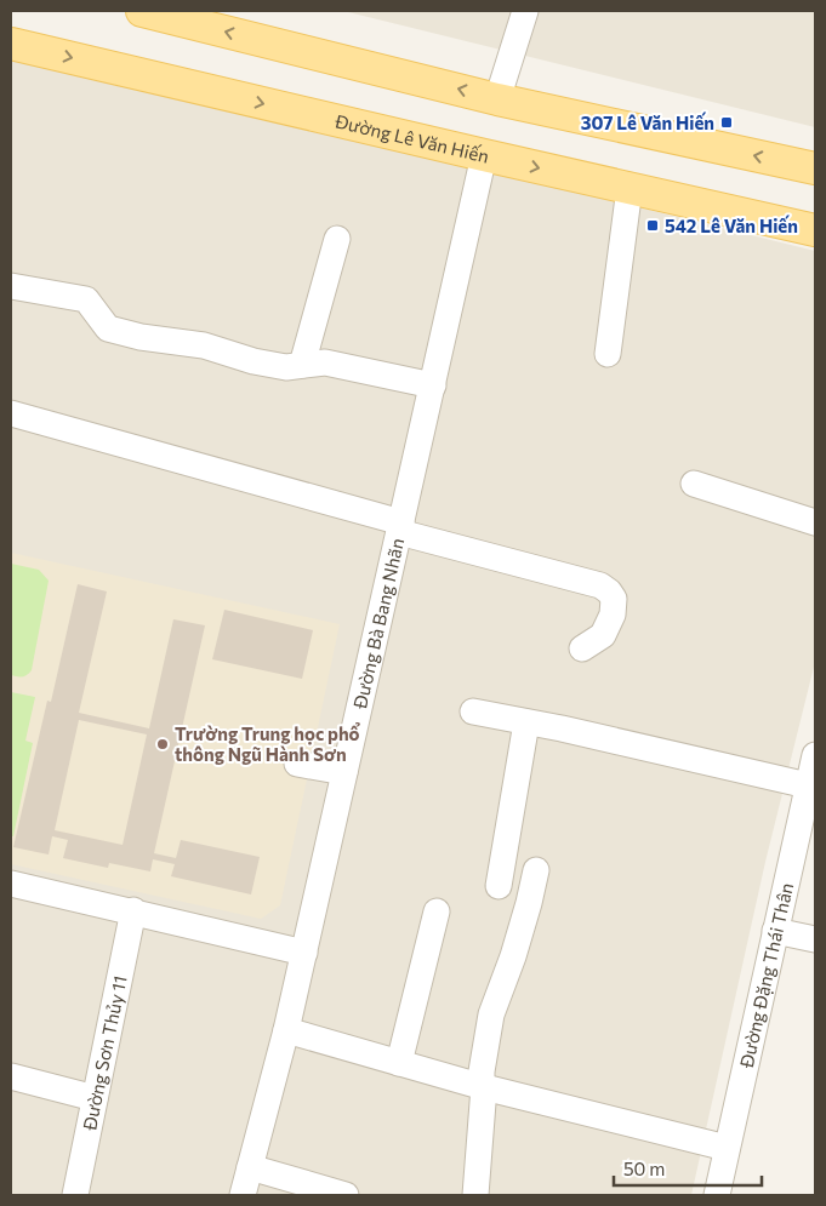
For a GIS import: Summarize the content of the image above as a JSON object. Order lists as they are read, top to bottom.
{
  "streets": {
    "main road": ["Đường Lê Văn Hiến"],
    "street": ["Đường Bà Bang Nhãn", "Đường Đặng Thái Thân", "Đường Sơn Thủy 11"]
  },
  "crossings": [
    ["Đường Lê Văn Hiến", "Đường Bà Bang Nhãn"]
  ],
  "places": {
    "transit": ["307 Lê Văn Hiến", "542 Lê Văn Hiến"],
    "other": ["Trường Trung học phổ thông Ngũ Hành Sơn"]
  },
  "scale_bar": "50 m"
}
